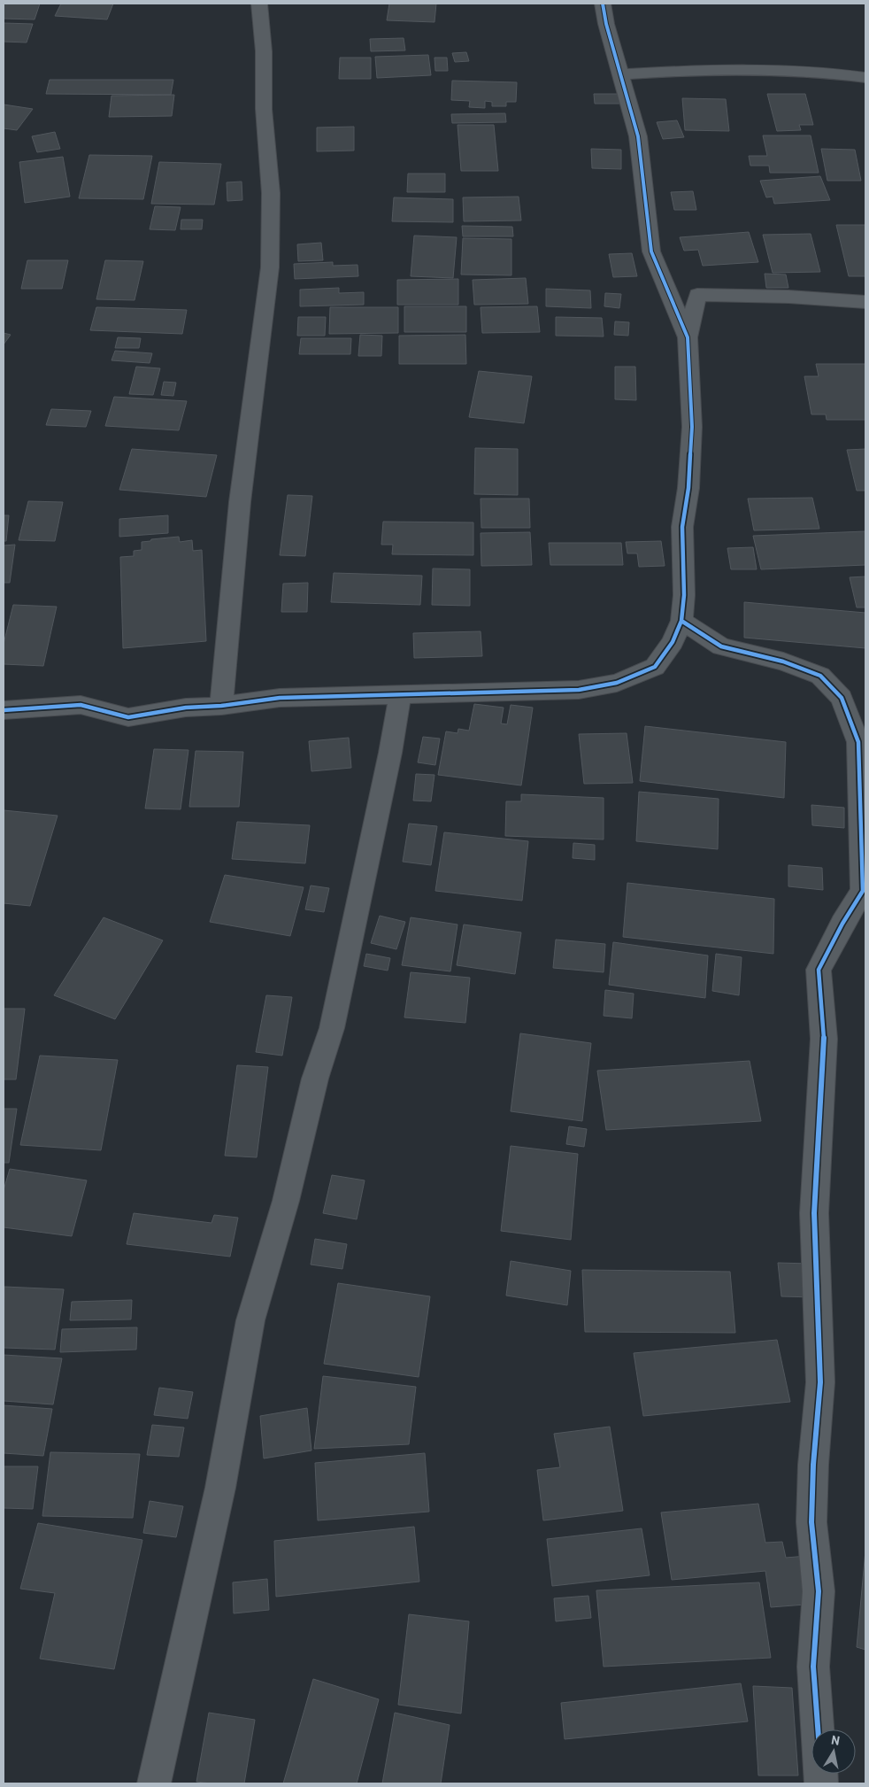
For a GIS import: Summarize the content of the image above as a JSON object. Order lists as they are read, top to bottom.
{
  "north": "top"
}
